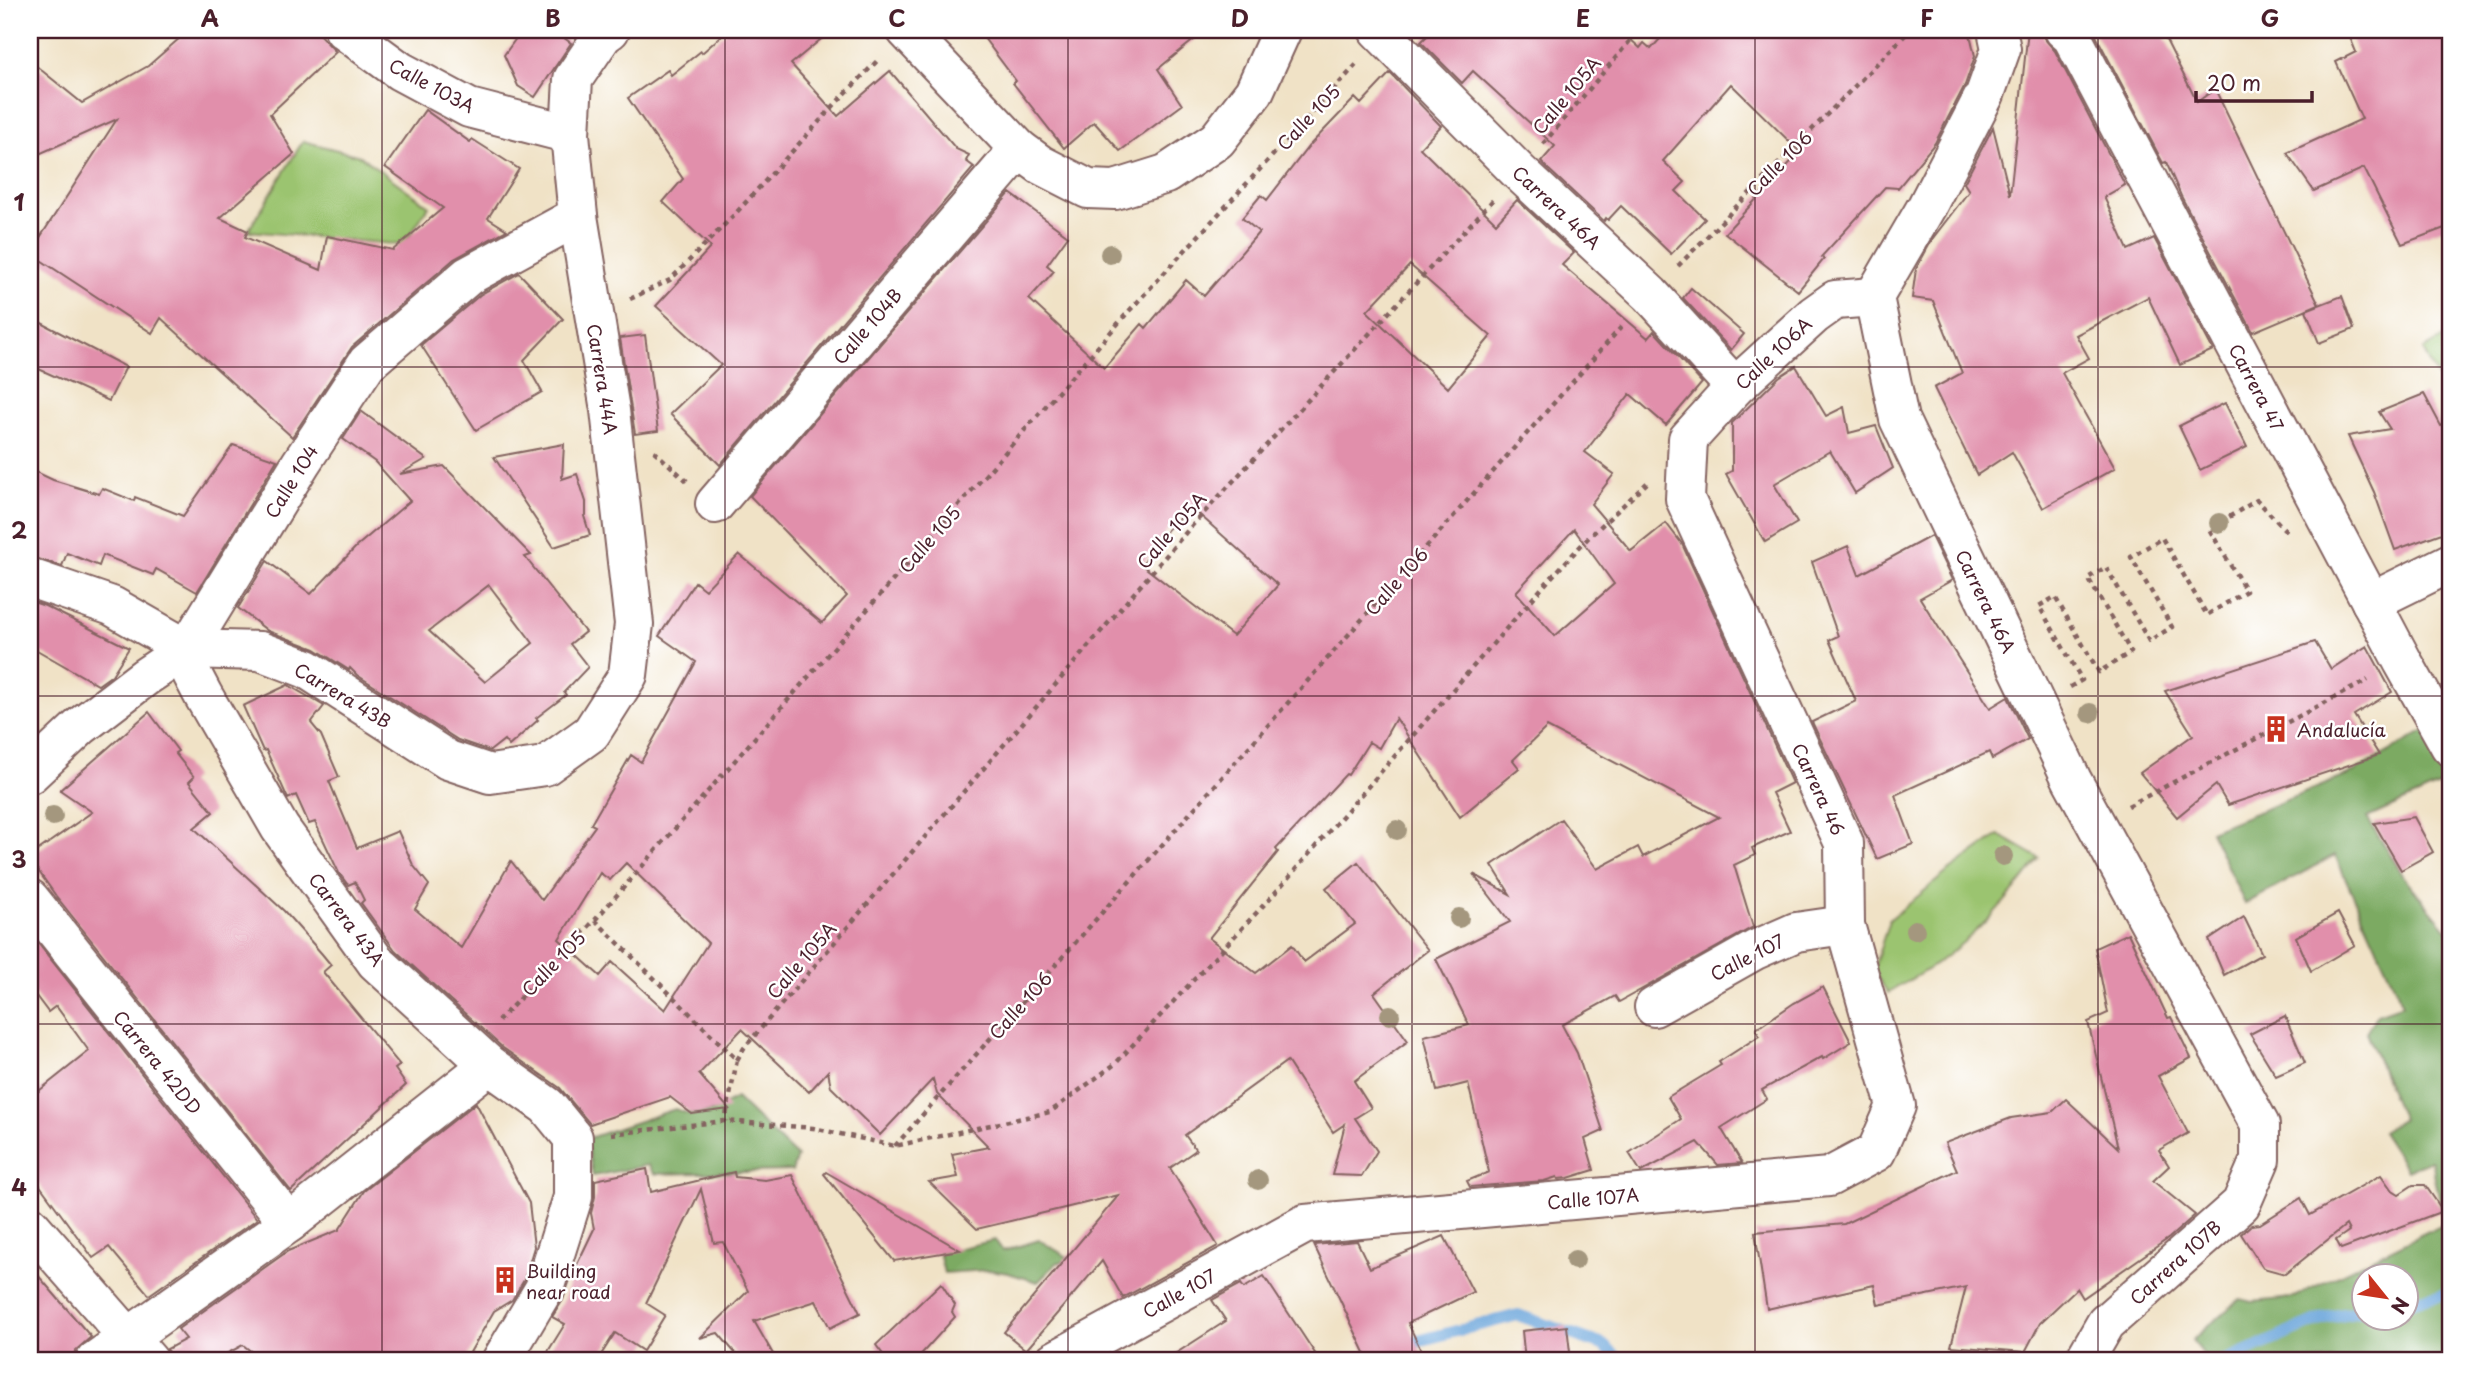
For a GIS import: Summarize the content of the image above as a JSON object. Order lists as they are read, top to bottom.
{
  "streets": {
    "street": [
      "Calle 103A",
      "Carrera 46A",
      "Calle 104B",
      "Calle 106A",
      "Carrera 44A",
      "Carrera 47",
      "Calle 104",
      "Carrera 43B",
      "Carrera 46",
      "Carrera 43A",
      "Calle 107",
      "Carrera 42DD",
      "Calle 107A",
      "Carrera 107B"
    ],
    "path": ["Calle 105A", "Calle 105", "Calle 106"]
  },
  "crossings": [
    ["Calle 103A", "Carrera 44A"],
    ["Calle 105A", "Carrera 46A"],
    ["Calle 105", "Carrera 46A"],
    ["Calle 105", "Carrera 43A"],
    ["Calle 106", "Carrera 46A"],
    ["Carrera 46A", "Calle 106A"],
    ["Carrera 46A", "Carrera 107B"],
    ["Calle 106A", "Carrera 46"],
    ["Carrera 44A", "Calle 104"],
    ["Carrera 44A", "Carrera 43B"],
    ["Calle 104", "Carrera 43B"],
    ["Calle 104", "Carrera 43A"],
    ["Carrera 43B", "Carrera 43A"],
    ["Carrera 46", "Calle 107"],
    ["Carrera 46", "Calle 107A"],
    ["Calle 107", "Calle 107A"]
  ],
  "places": {
    "building": ["Andalucía", "Building near road"]
  },
  "scale_bar": "20 m",
  "north": "bottom right",
  "grid": {
    "columns": [
      "A",
      "B",
      "C",
      "D",
      "E",
      "F",
      "G"
    ],
    "rows": [
      "1",
      "2",
      "3",
      "4"
    ]
  }
}
